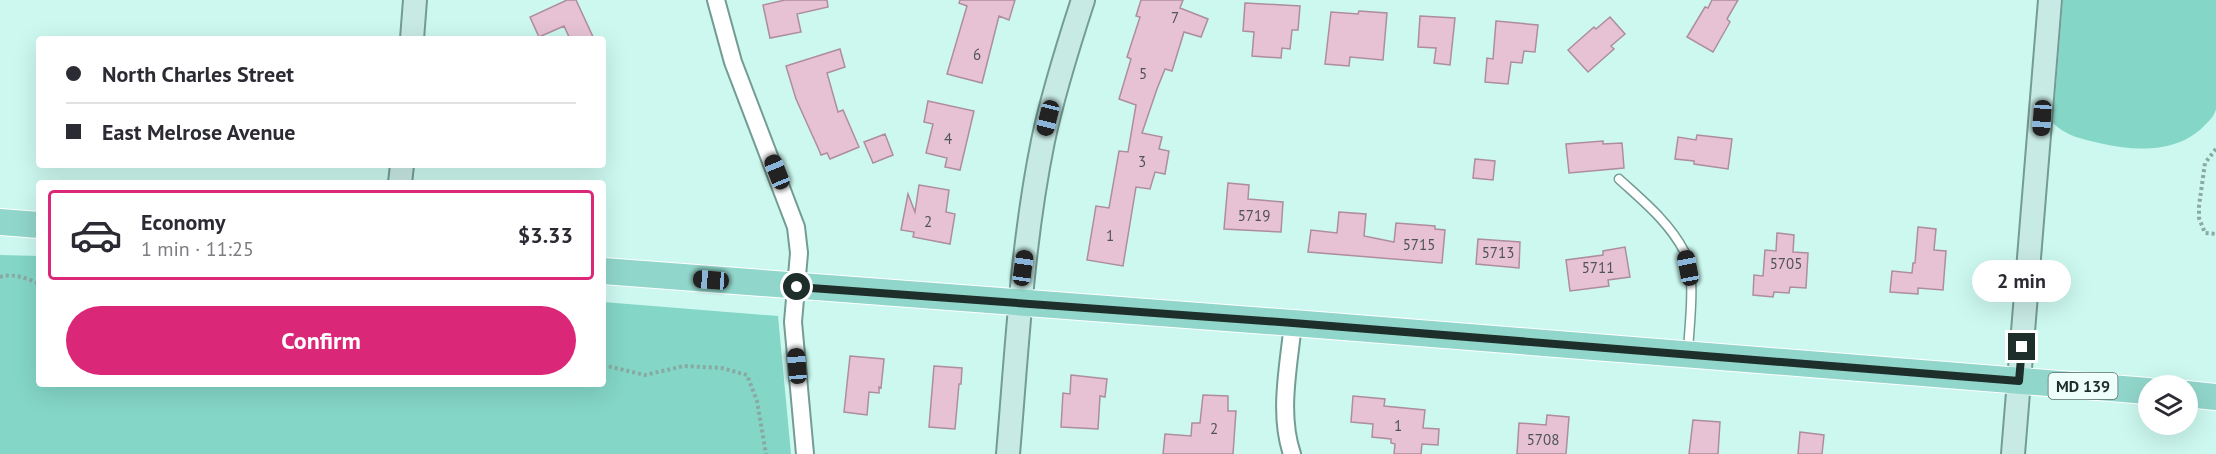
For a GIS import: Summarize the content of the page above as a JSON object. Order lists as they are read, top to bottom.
{
  "streets": {
    "main road": ["MD 139"]
  },
  "house_numbers": [
    "7",
    "6",
    "5",
    "4",
    "3",
    "5719",
    "2",
    "1",
    "5715",
    "5713",
    "5705",
    "5711",
    "1",
    "2",
    "5708"
  ],
  "page": {
    "banner": ["North Charles Street", "East Melrose Avenue"],
    "list": [
      {
        "name": "Economy",
        "note": "1 min · 11:25",
        "value": "$3.33"
      }
    ],
    "bubble": "2 min",
    "buttons": "Confirm"
  }
}
